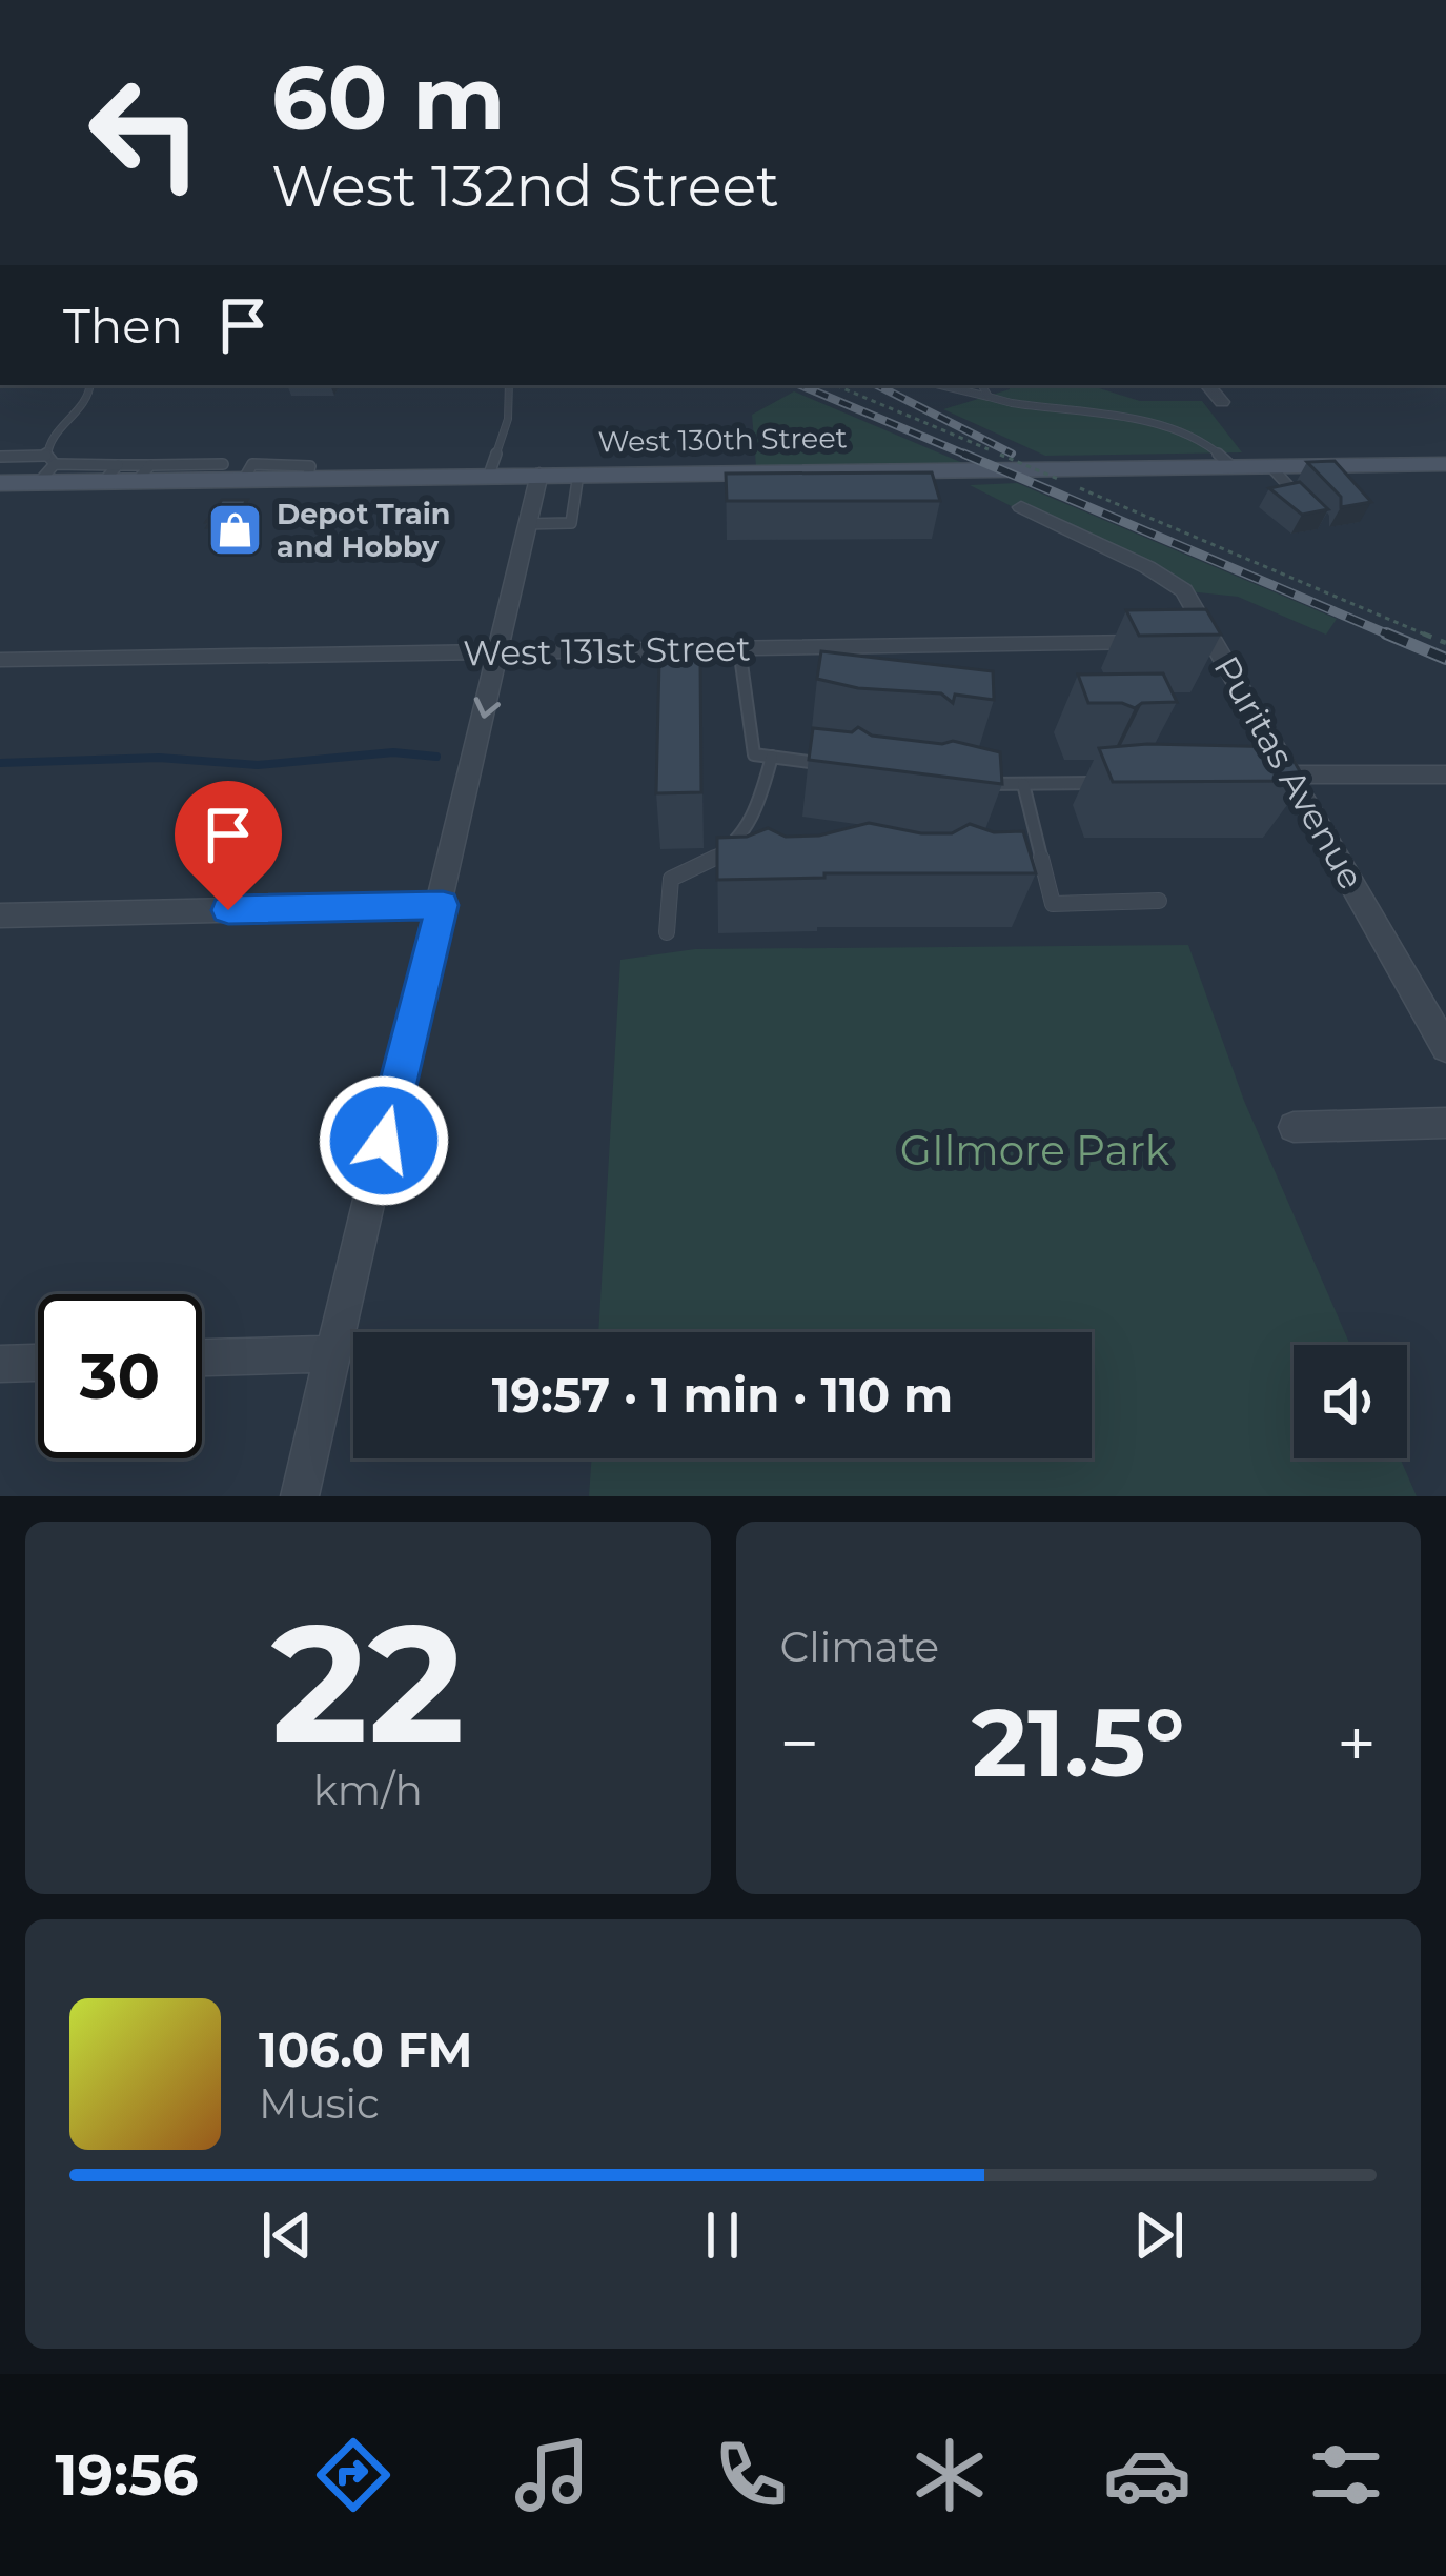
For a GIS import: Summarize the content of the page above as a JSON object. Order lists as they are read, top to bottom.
{
  "streets": {
    "main road": ["West 130th Street"],
    "street": ["West 131st Street", "Puritas Avenue"]
  },
  "parks": ["GIlmore Park"],
  "places": {
    "shop": ["Depot Train and Hobby"]
  },
  "page": {
    "turn": ["60 m", "West 132nd Street"],
    "then": "Then",
    "limit": "30",
    "trip": "19:57 · 1 min · 110 m",
    "tile": [
      ["22", "km/h"],
      "Climate"
    ],
    "heat": ["−", "21.5°", "+"],
    "song": ["106.0 FM", "Music"],
    "tabs": "19:56"
  }
}
